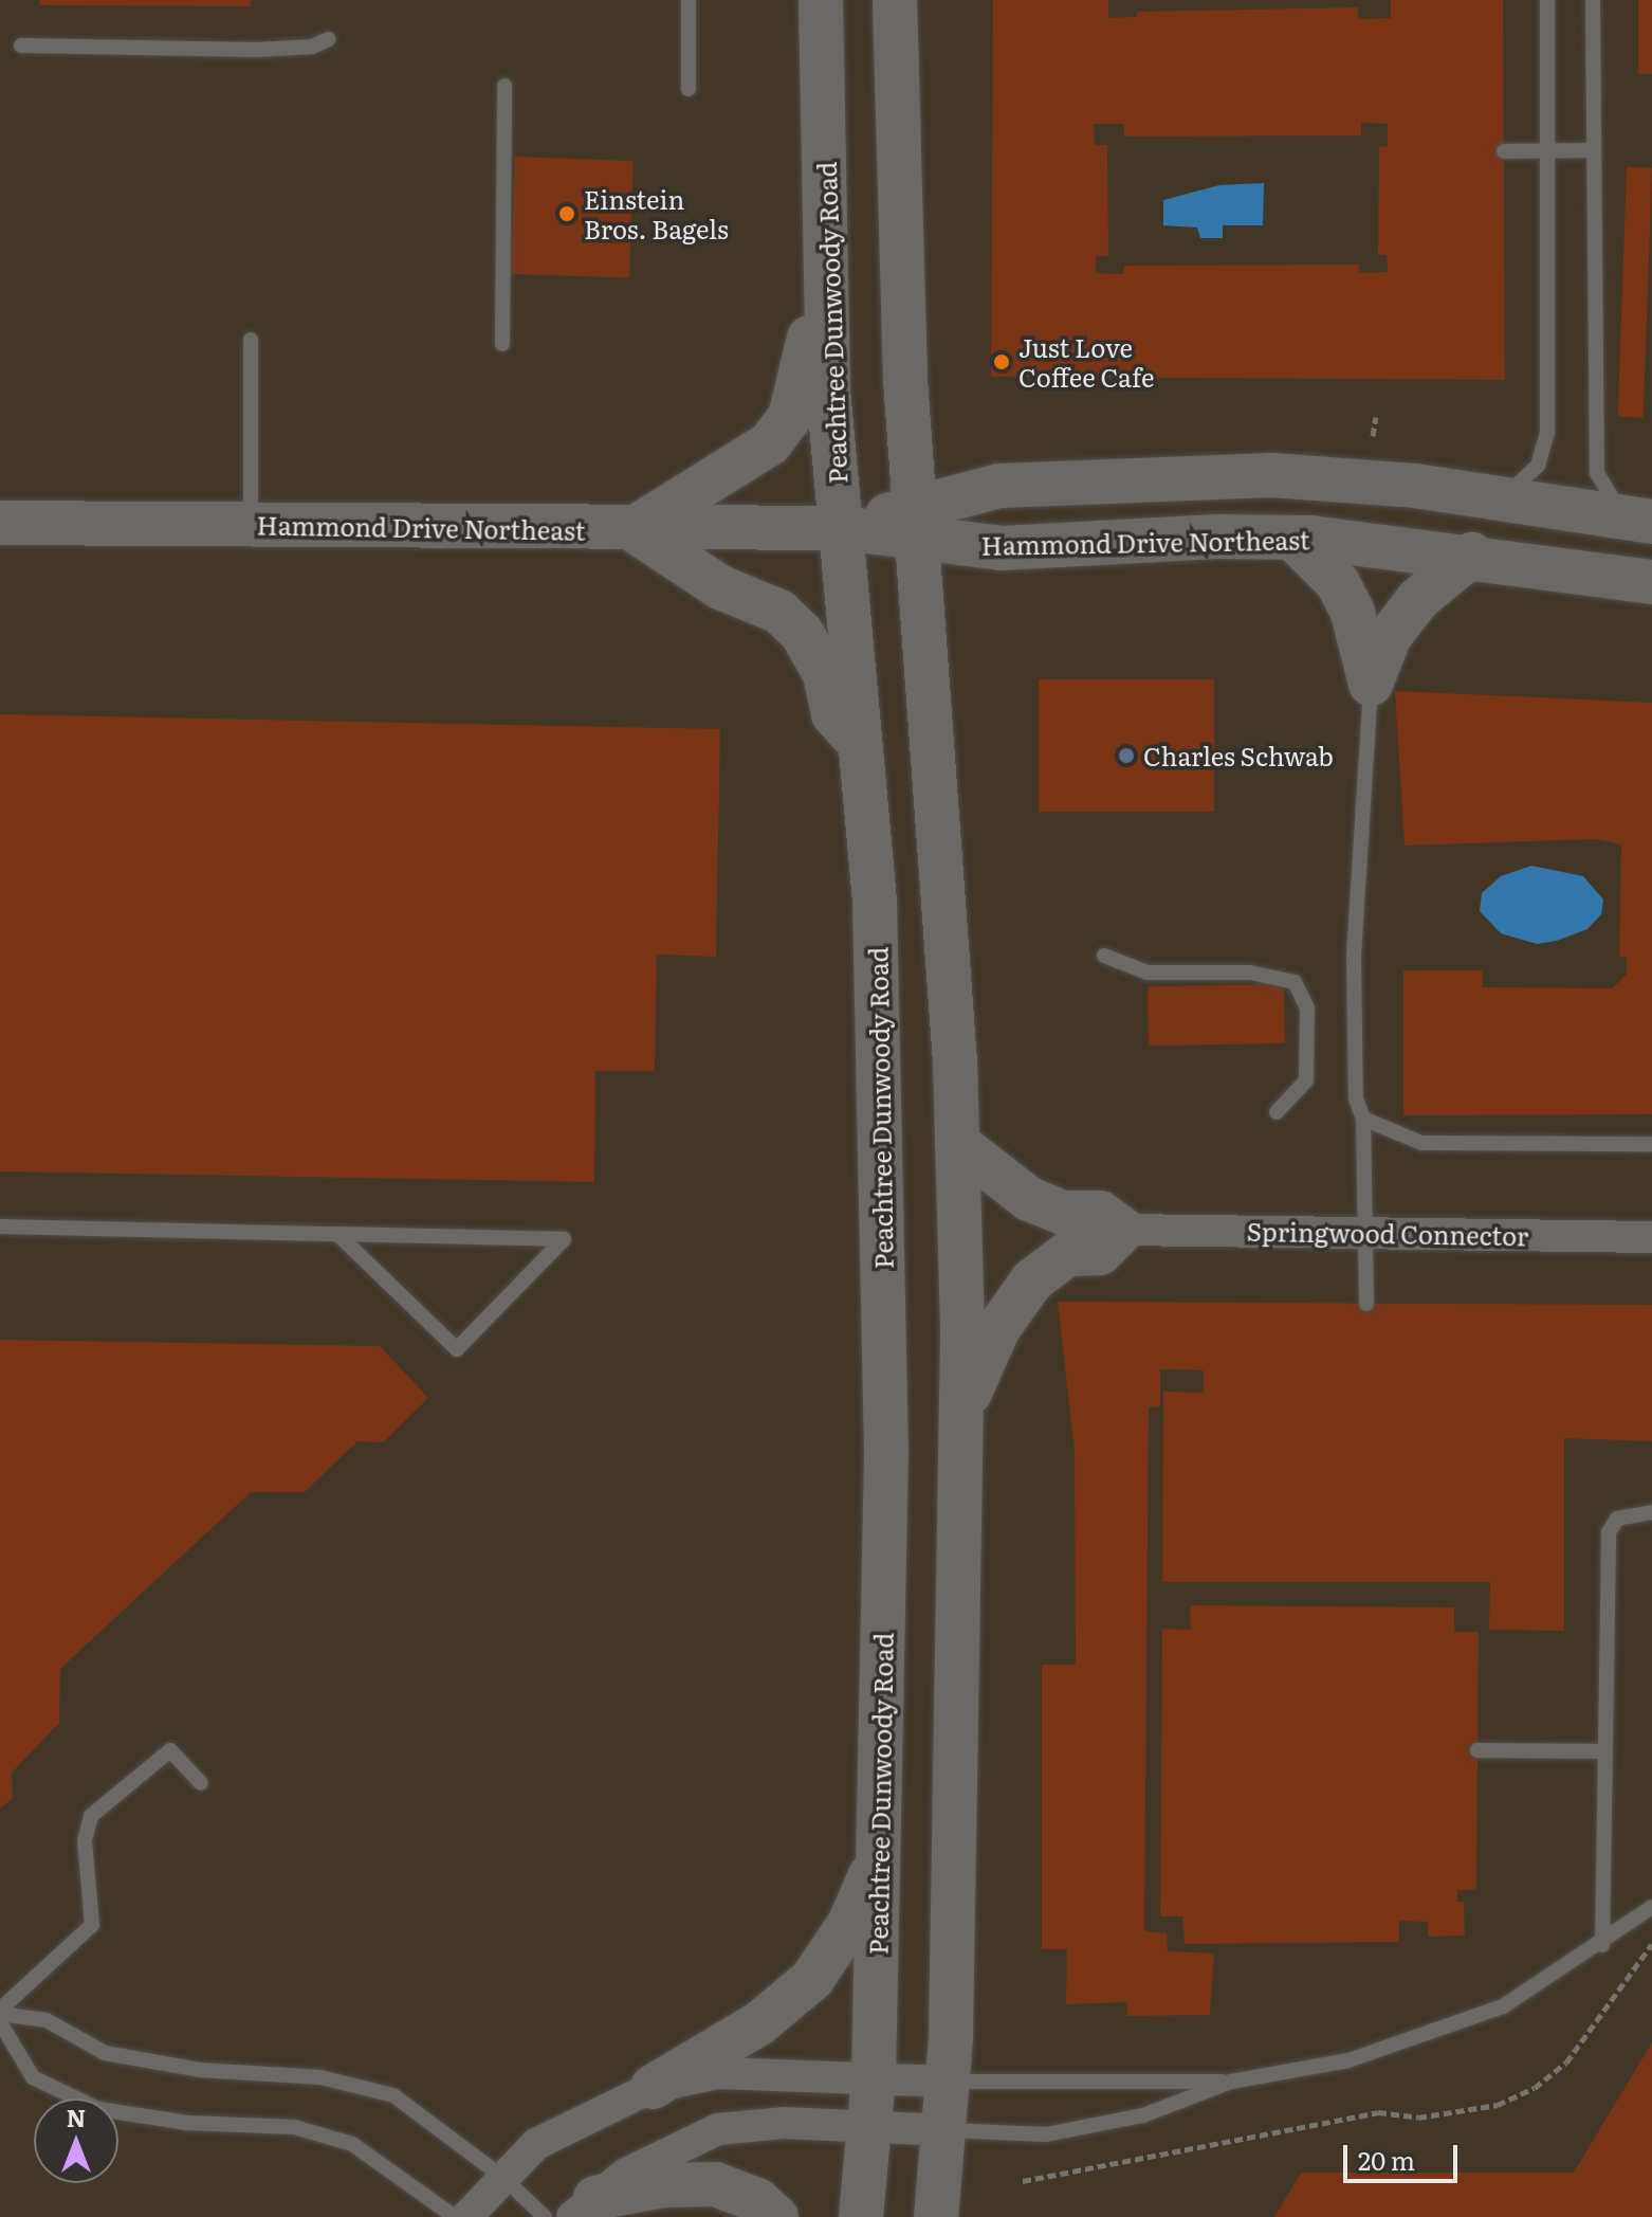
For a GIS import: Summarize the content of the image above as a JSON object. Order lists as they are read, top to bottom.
{
  "streets": {
    "main road": ["Peachtree Dunwoody Road", "Hammond Drive Northeast"],
    "street": ["Springwood Connector"]
  },
  "crossings": [
    ["Peachtree Dunwoody Road", "Hammond Drive Northeast"]
  ],
  "places": ["Einstein Bros. Bagels", "Just Love Coffee Cafe", "Charles Schwab"],
  "scale_bar": "20 m",
  "north": "top"
}
